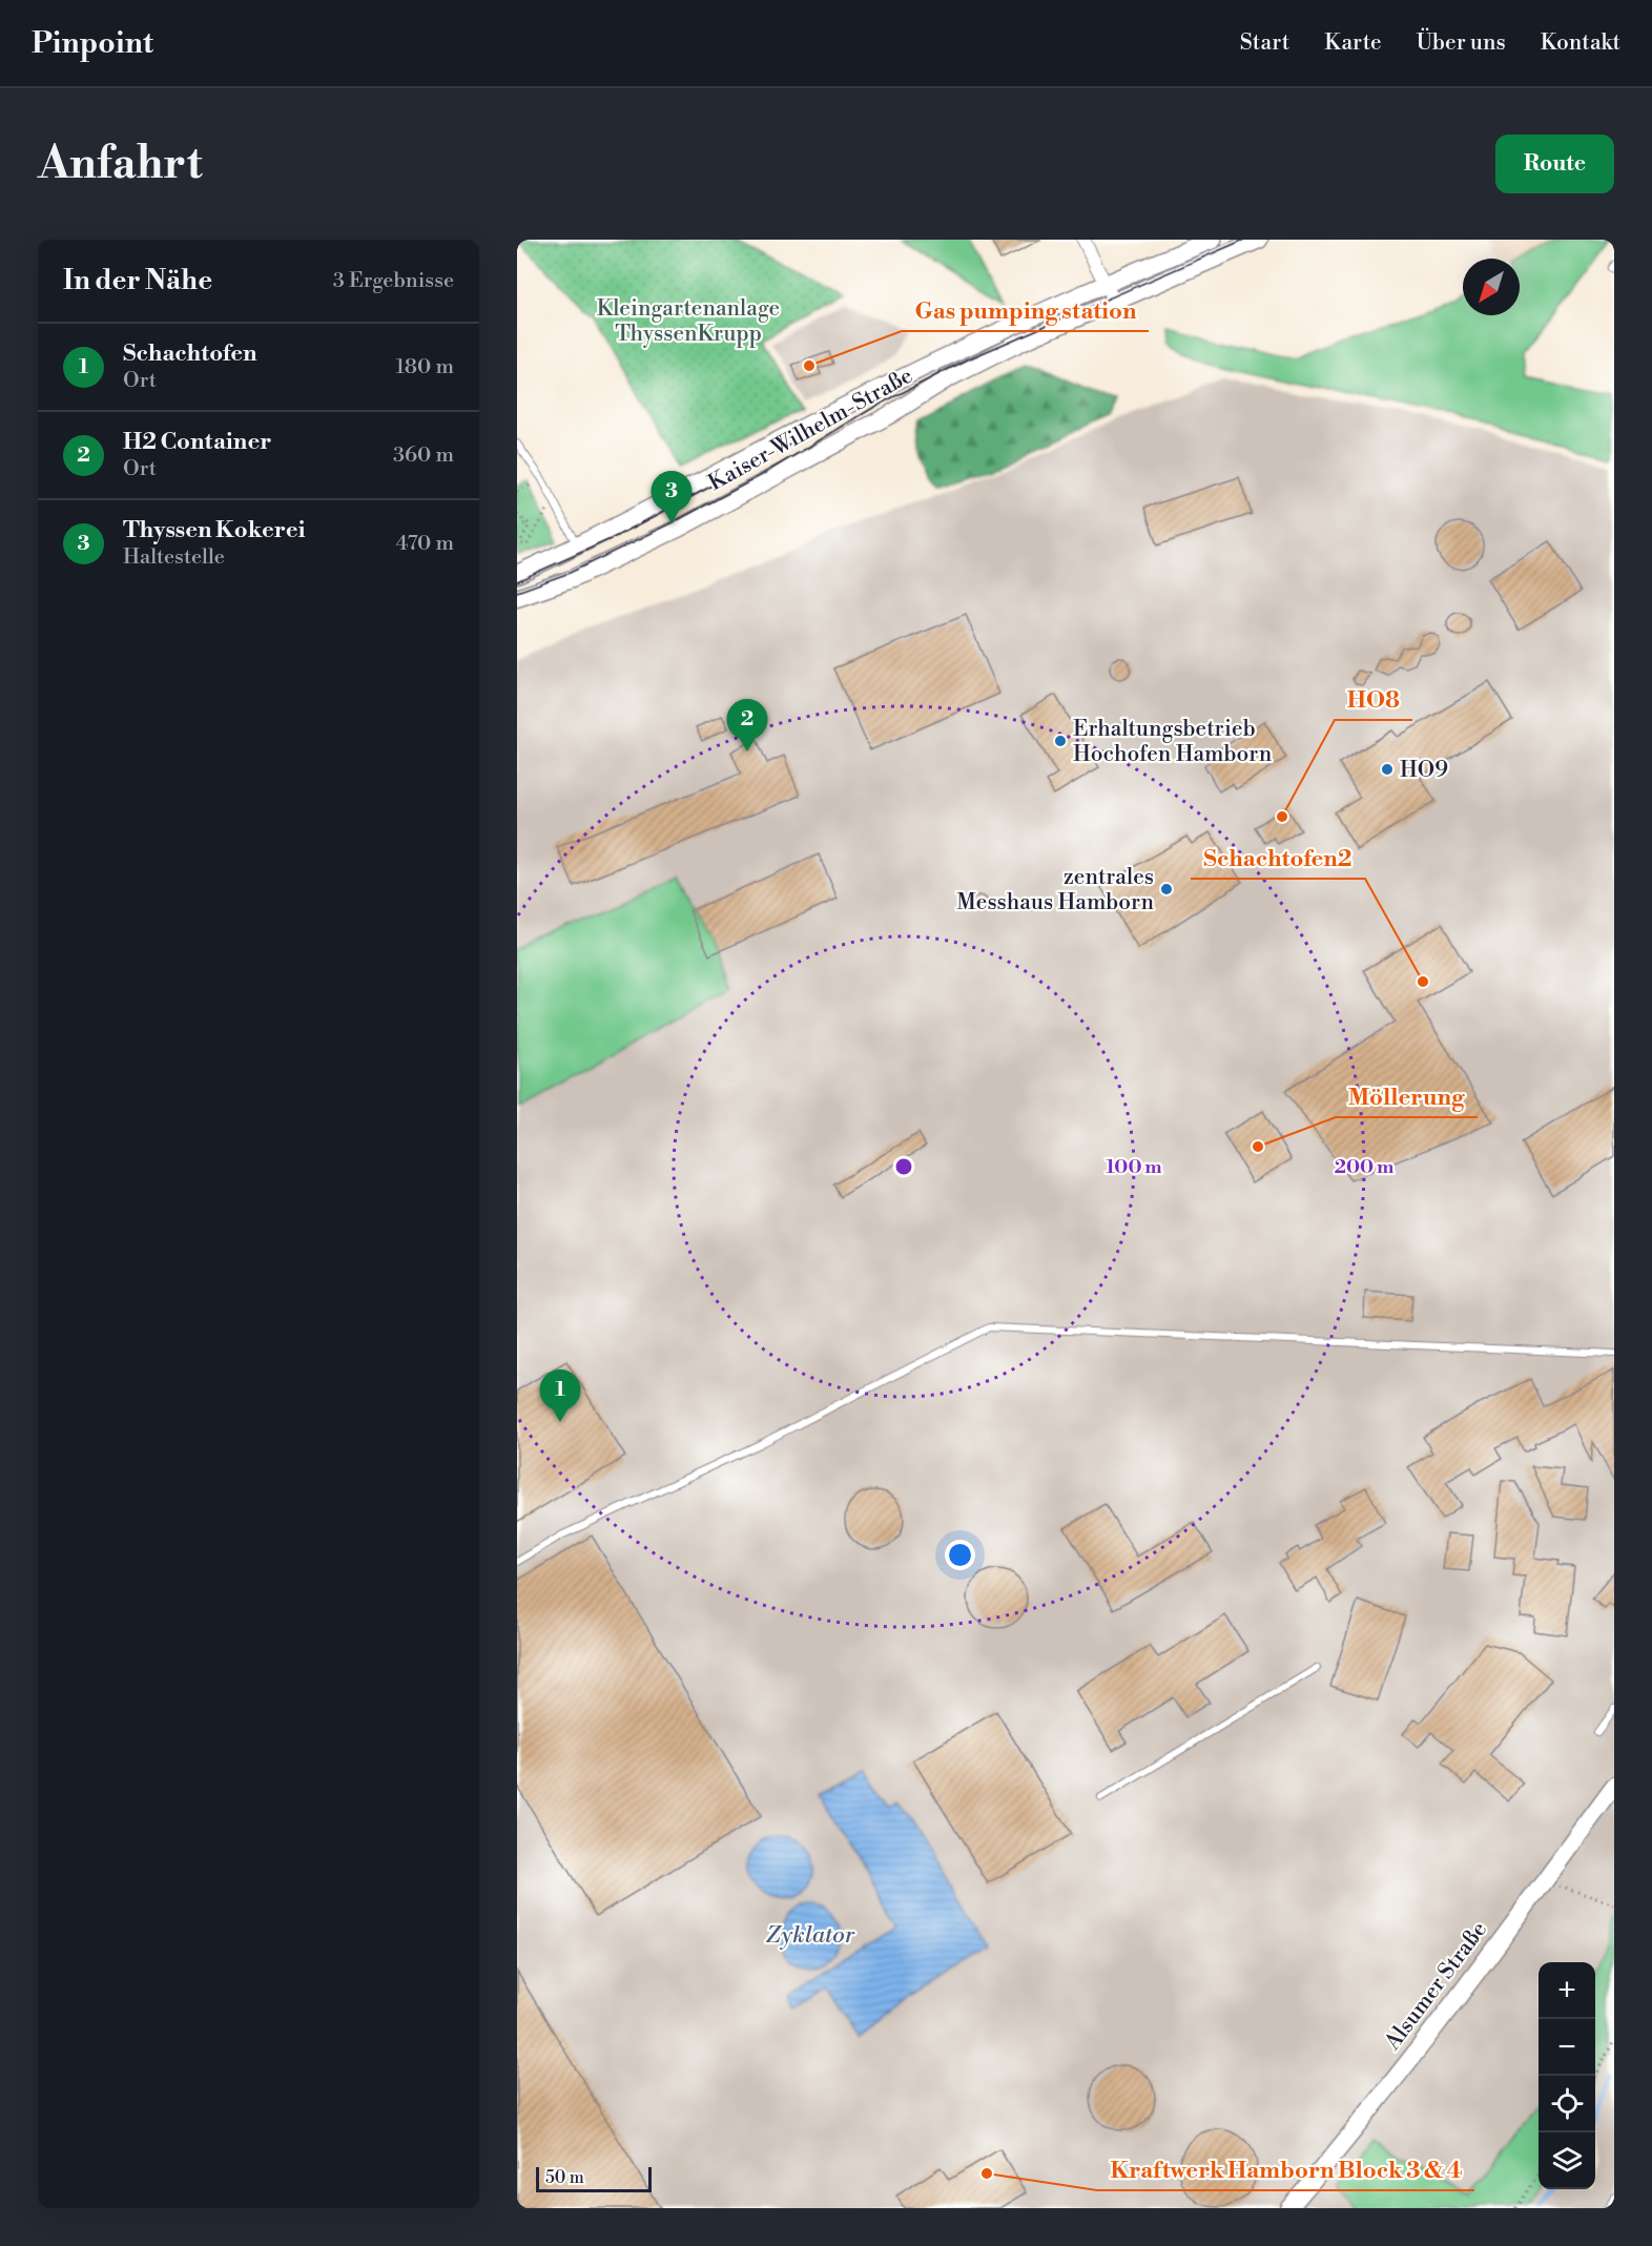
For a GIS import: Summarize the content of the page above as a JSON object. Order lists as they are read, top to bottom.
{
  "streets": {
    "main road": ["Kaiser-Wilhelm-Straße", "Alsumer Straße"]
  },
  "water": ["Zyklator"],
  "parks": ["Kleingartenanlage ThyssenKrupp"],
  "places": [
    "Gas pumping station",
    "Erhaltungsbetrieb Hochofen Hamborn",
    "HO9",
    "HO8",
    "zentrales Messhaus Hamborn",
    "Schachtofen2",
    "Möllerung",
    "Kraftwerk Hamborn Block 3 & 4"
  ],
  "scale_bar": "50 m",
  "north": "bottom left",
  "page": {
    "header": "Pinpoint",
    "nav": [
      "Start",
      "Karte",
      "Über uns",
      "Kontakt"
    ],
    "buttons": "Route",
    "title": "Anfahrt",
    "heading": ["In der Nähe", "3 Ergebnisse"],
    "list": [
      {
        "mark": "1",
        "name": "Schachtofen",
        "note": "Ort",
        "value": "180 m"
      },
      {
        "mark": "2",
        "name": "H2 Container",
        "note": "Ort",
        "value": "360 m"
      },
      {
        "mark": "3",
        "name": "Thyssen Kokerei",
        "note": "Haltestelle",
        "value": "470 m"
      }
    ],
    "pins": ["3", "2", "1"],
    "map_buttons": ["+", "−"],
    "scale": "50 m"
  },
  "rings": ["100 m", "200 m"]
}
